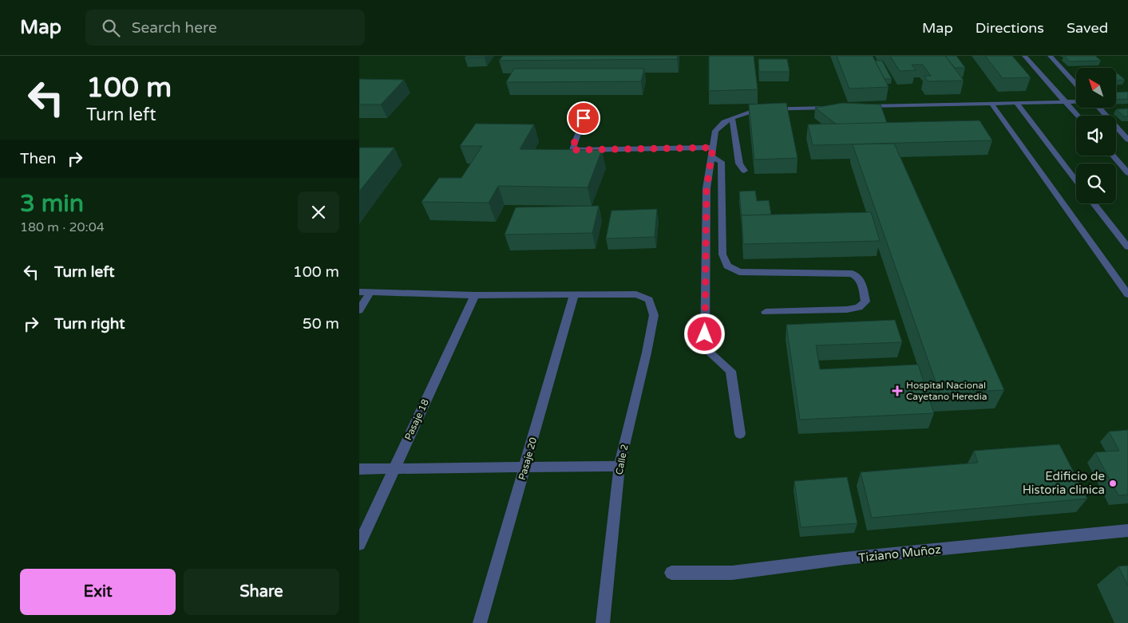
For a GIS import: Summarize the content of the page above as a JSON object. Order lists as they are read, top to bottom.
{
  "streets": {
    "street": [
      "Pasaje 18",
      "Pasaje 20",
      "Calle 2",
      "Tiziano Muñoz"
    ]
  },
  "crossings": [
    ["Pasaje 20", "Calle 2"]
  ],
  "places": {
    "health": ["Hospital Nacional Cayetano Heredia"],
    "other": ["Edificio de Historia clinica"]
  },
  "north": "top left",
  "page": {
    "header": "Map",
    "search": "Search here",
    "nav": ["Map", "Directions", "Saved"],
    "turn": ["100 m", "Turn left"],
    "then": "Then",
    "heading": ["3 min", "180 m · 20:04"],
    "list": [
      {
        "name": "Turn left",
        "value": "100 m"
      },
      {
        "name": "Turn right",
        "value": "50 m"
      }
    ],
    "buttons": ["Exit", "Share"]
  }
}
